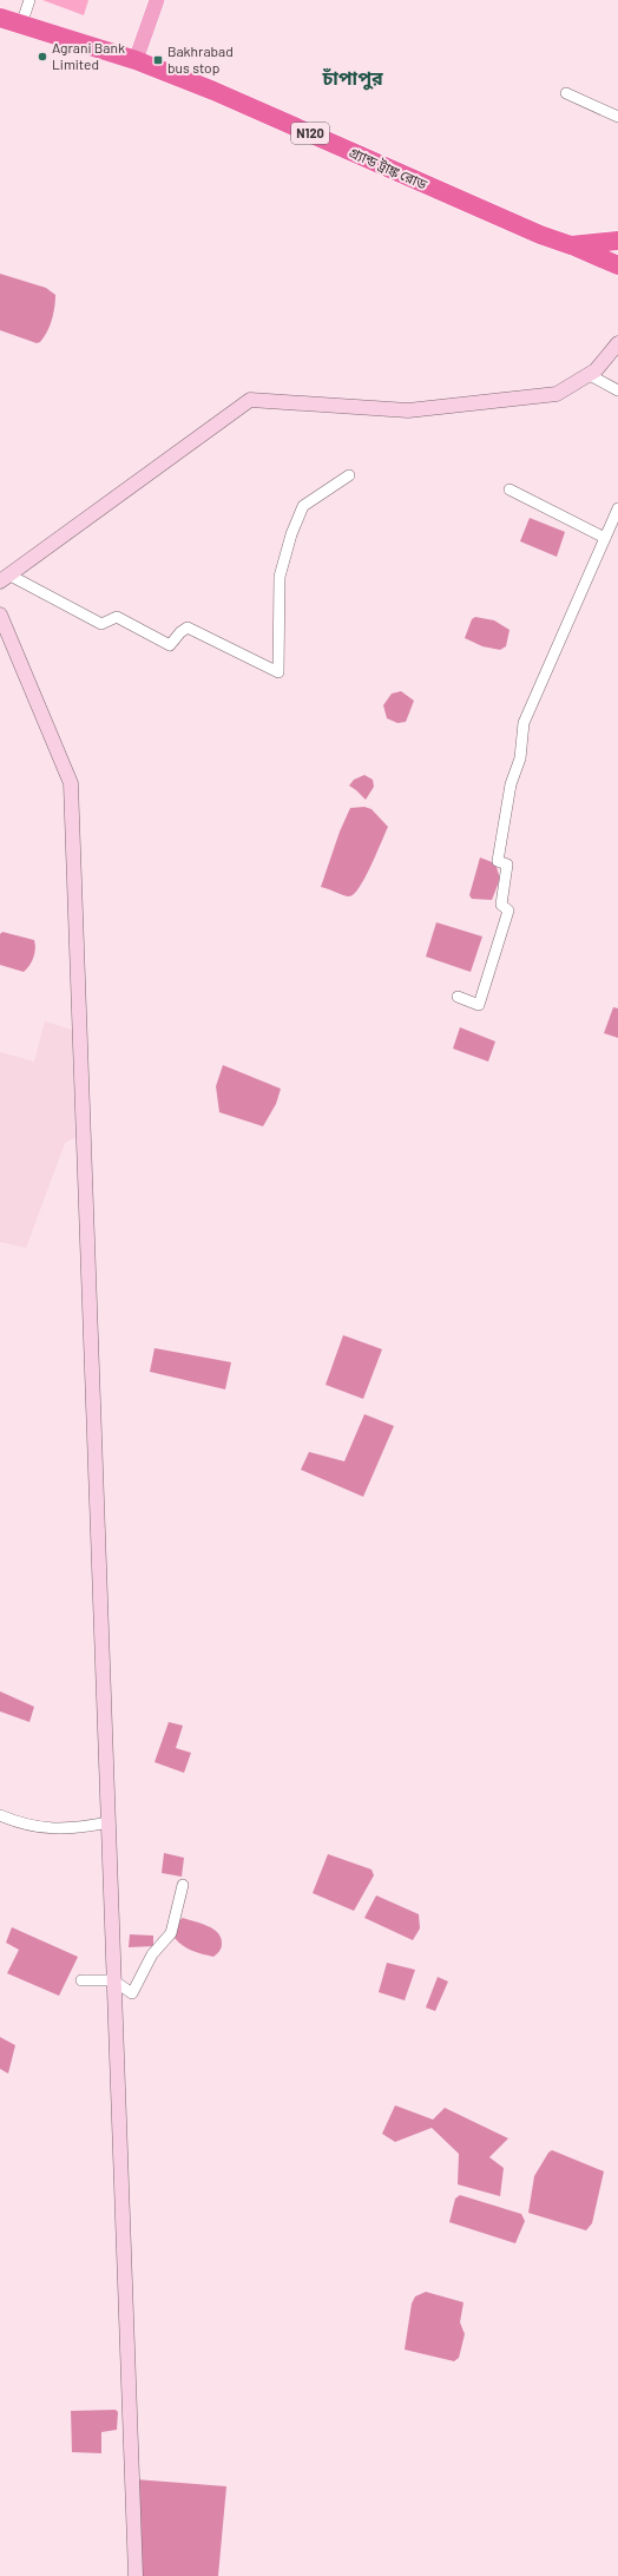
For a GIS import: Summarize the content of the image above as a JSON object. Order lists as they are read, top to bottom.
{
  "streets": {
    "highway": ["N120", "গ্র্যান্ড ট্রাঙ্ক রোড"]
  },
  "districts": ["চাঁপাপুর"],
  "places": {
    "other": ["Agrani Bank Limited"],
    "transit": ["Bakhrabad bus stop"]
  }
}
